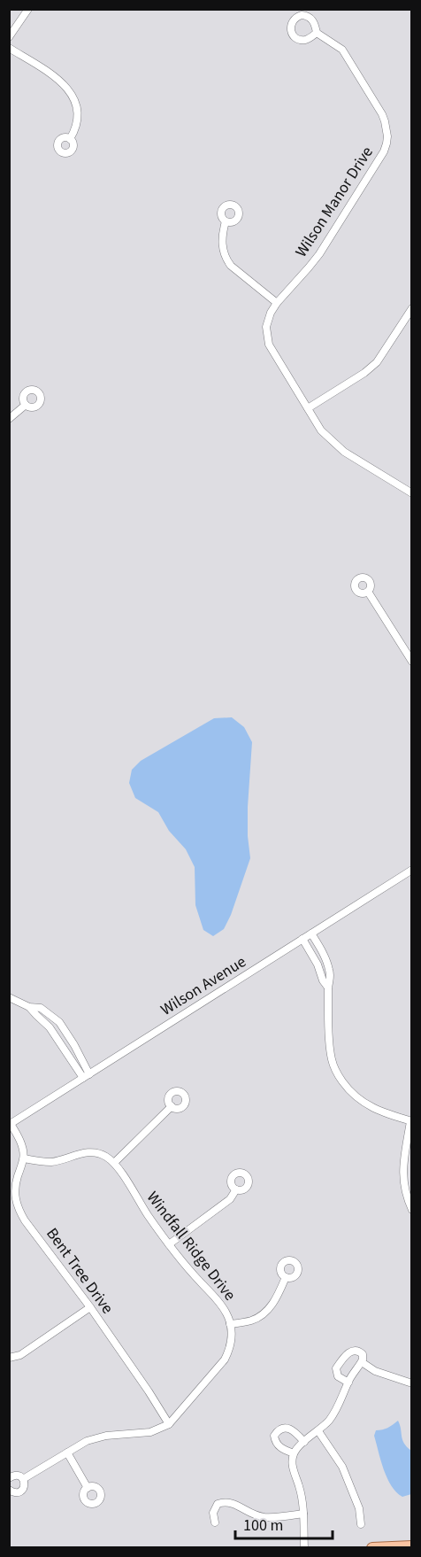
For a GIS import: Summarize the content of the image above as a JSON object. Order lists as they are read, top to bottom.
{
  "streets": {
    "street": [
      "Wilson Manor Drive",
      "Wilson Avenue",
      "Windfall Ridge Drive",
      "Bent Tree Drive"
    ]
  },
  "crossings": [
    ["Windfall Ridge Drive", "Bent Tree Drive"]
  ],
  "scale_bar": "100 m"
}
